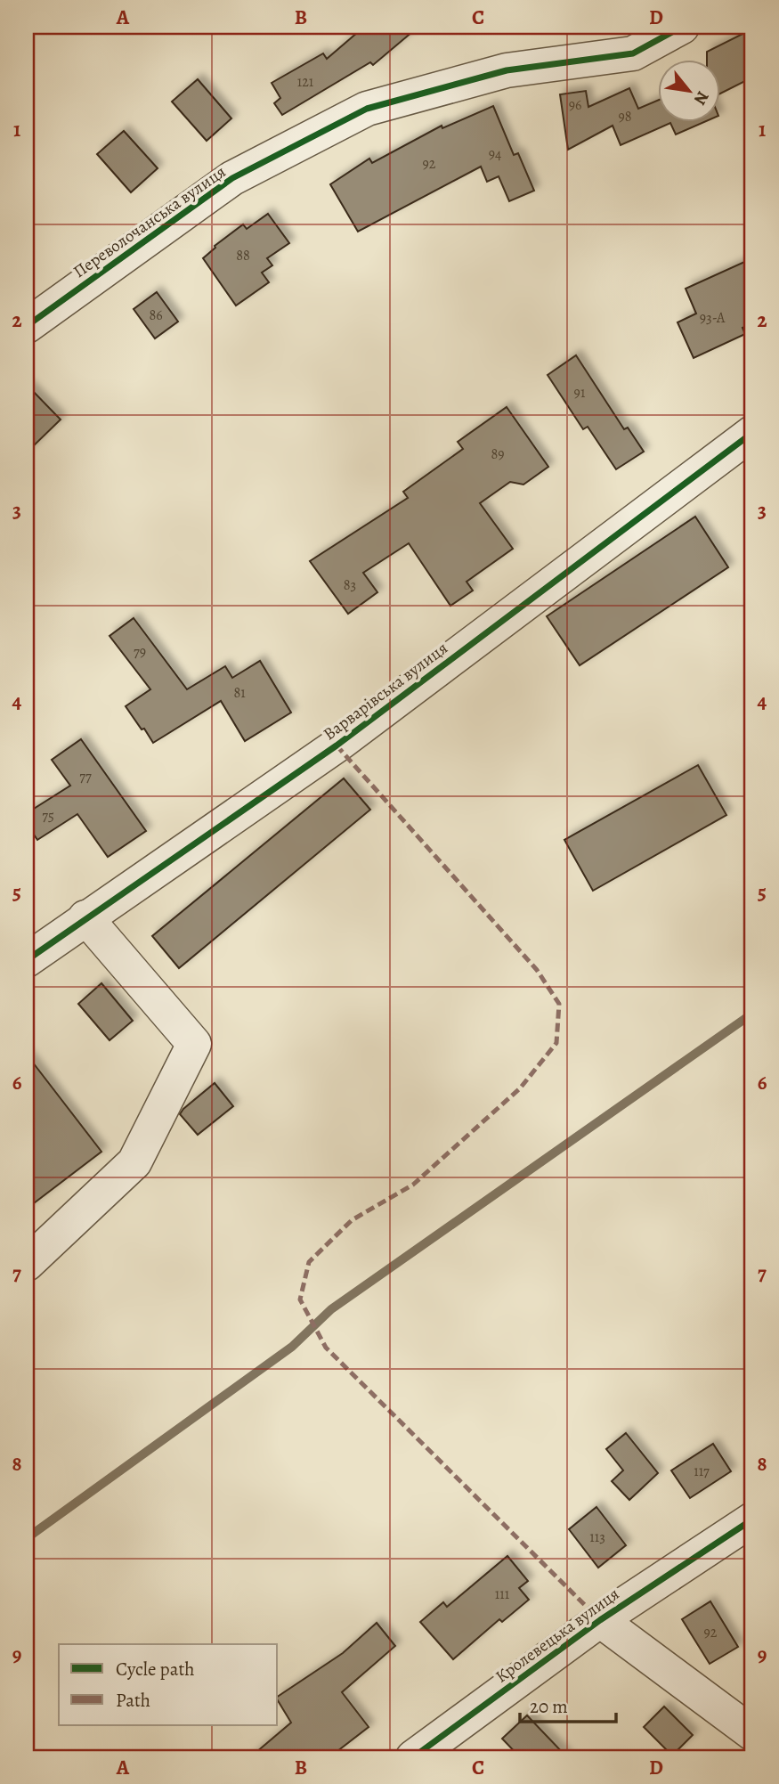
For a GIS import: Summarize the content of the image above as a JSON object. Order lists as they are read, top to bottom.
{
  "streets": {
    "street": ["Переволочанська вулиця", "Варварівська вулиця", "Кролевецька вулиця"]
  },
  "house_numbers": [
    "121",
    "96",
    "98",
    "94",
    "92",
    "88",
    "86",
    "93-А",
    "91",
    "89",
    "83",
    "79",
    "81",
    "77",
    "75",
    "117",
    "113",
    "111",
    "92"
  ],
  "legend": ["Cycle path", "Path"],
  "scale_bar": "20 m",
  "north": "bottom right",
  "grid": {
    "columns": [
      "A",
      "B",
      "C",
      "D"
    ],
    "rows": [
      "1",
      "2",
      "3",
      "4",
      "5",
      "6",
      "7",
      "8",
      "9"
    ]
  }
}
